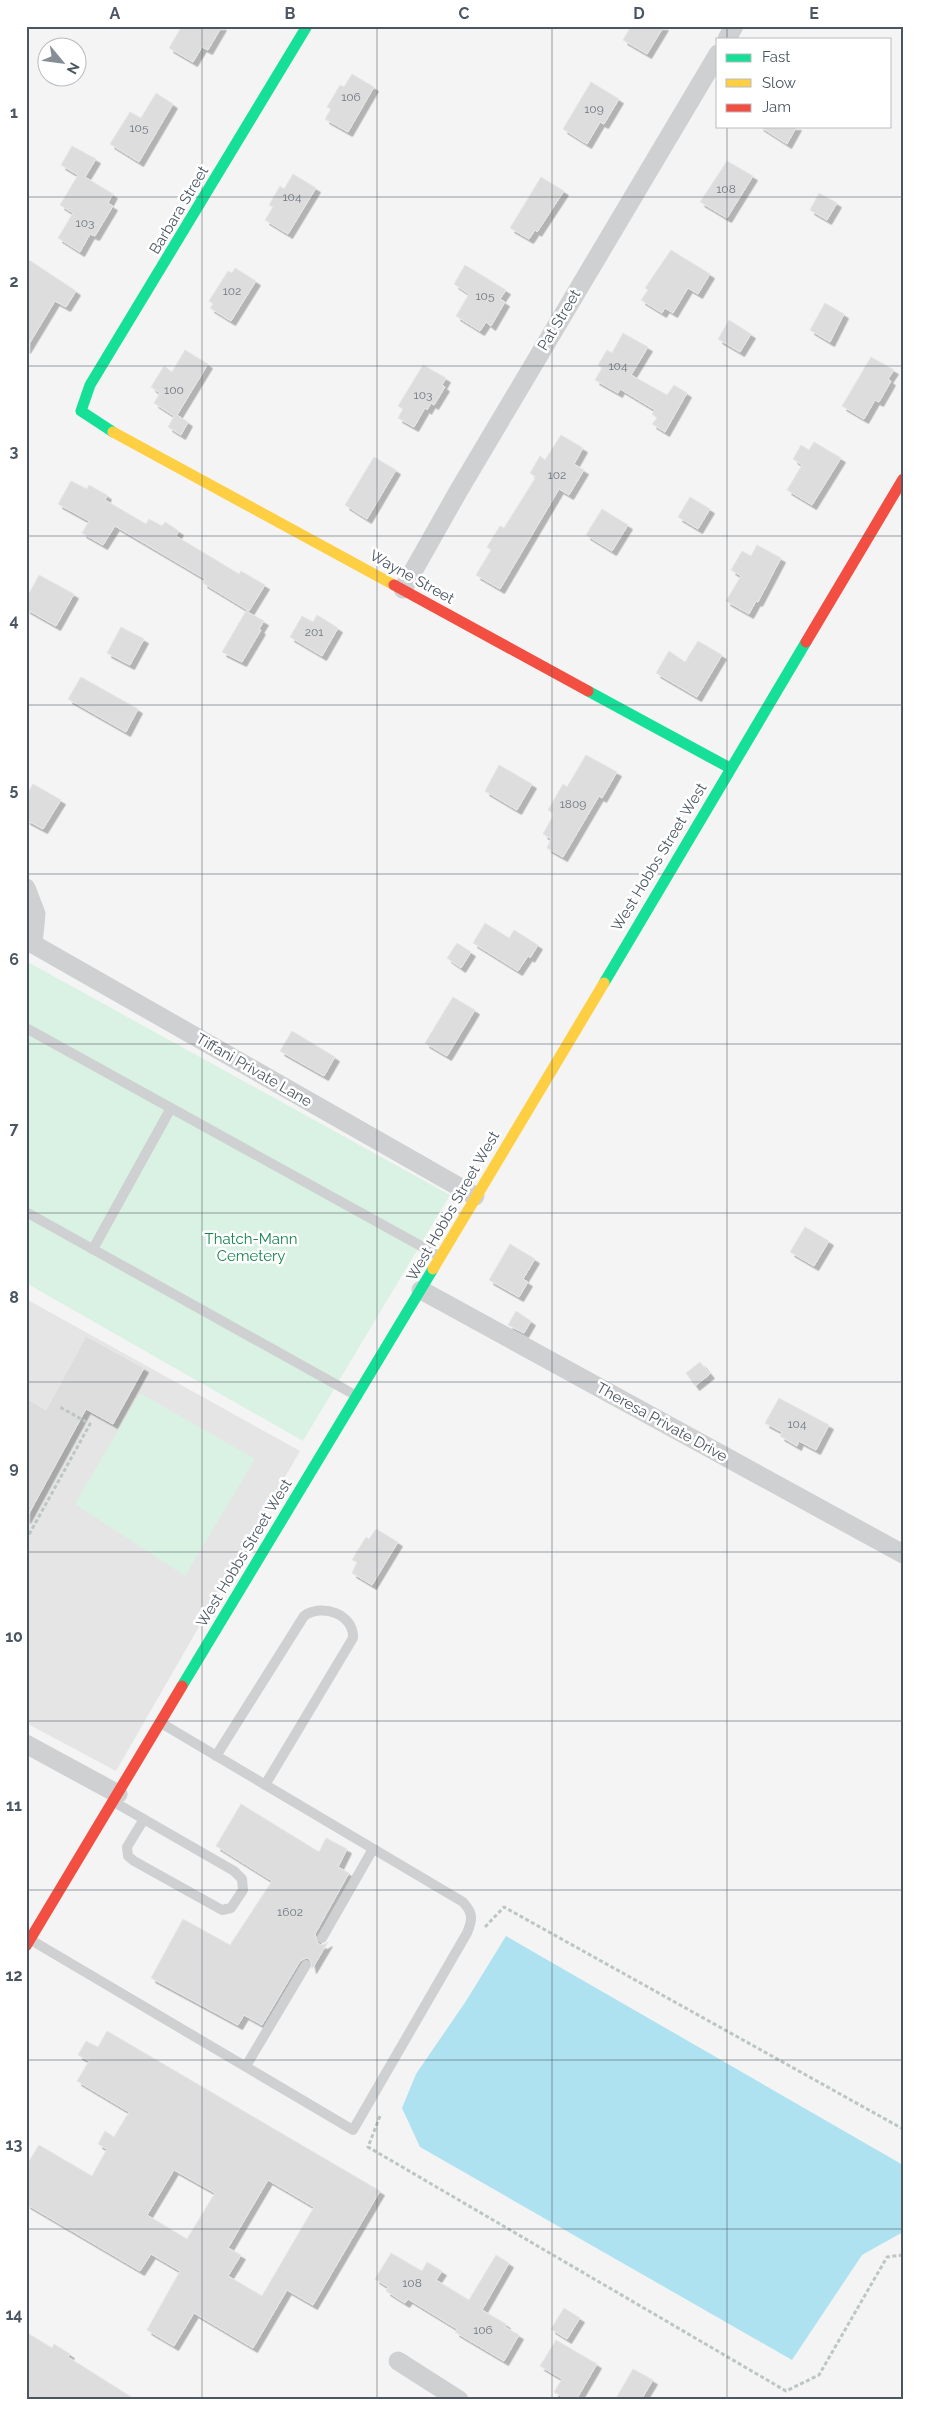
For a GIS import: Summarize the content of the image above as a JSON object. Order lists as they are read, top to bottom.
{
  "streets": {
    "street": [
      "Barbara Street",
      "Pat Street",
      "Wayne Street",
      "West Hobbs Street West",
      "Tiffani Private Lane",
      "Theresa Private Drive"
    ]
  },
  "crossings": [
    ["Barbara Street", "Wayne Street"],
    ["Pat Street", "Wayne Street"],
    ["Wayne Street", "West Hobbs Street West"],
    ["West Hobbs Street West", "Tiffani Private Lane"],
    ["West Hobbs Street West", "Theresa Private Drive"]
  ],
  "parks": ["Thatch-Mann Cemetery"],
  "house_numbers": [
    "106",
    "109",
    "105",
    "108",
    "104",
    "103",
    "102",
    "105",
    "104",
    "100",
    "103",
    "102",
    "201",
    "1809",
    "104",
    "1602",
    "108",
    "106"
  ],
  "legend": ["Fast", "Slow", "Jam"],
  "north": "bottom right",
  "grid": {
    "columns": [
      "A",
      "B",
      "C",
      "D",
      "E"
    ],
    "rows": [
      "1",
      "2",
      "3",
      "4",
      "5",
      "6",
      "7",
      "8",
      "9",
      "10",
      "11",
      "12",
      "13",
      "14"
    ]
  }
}
